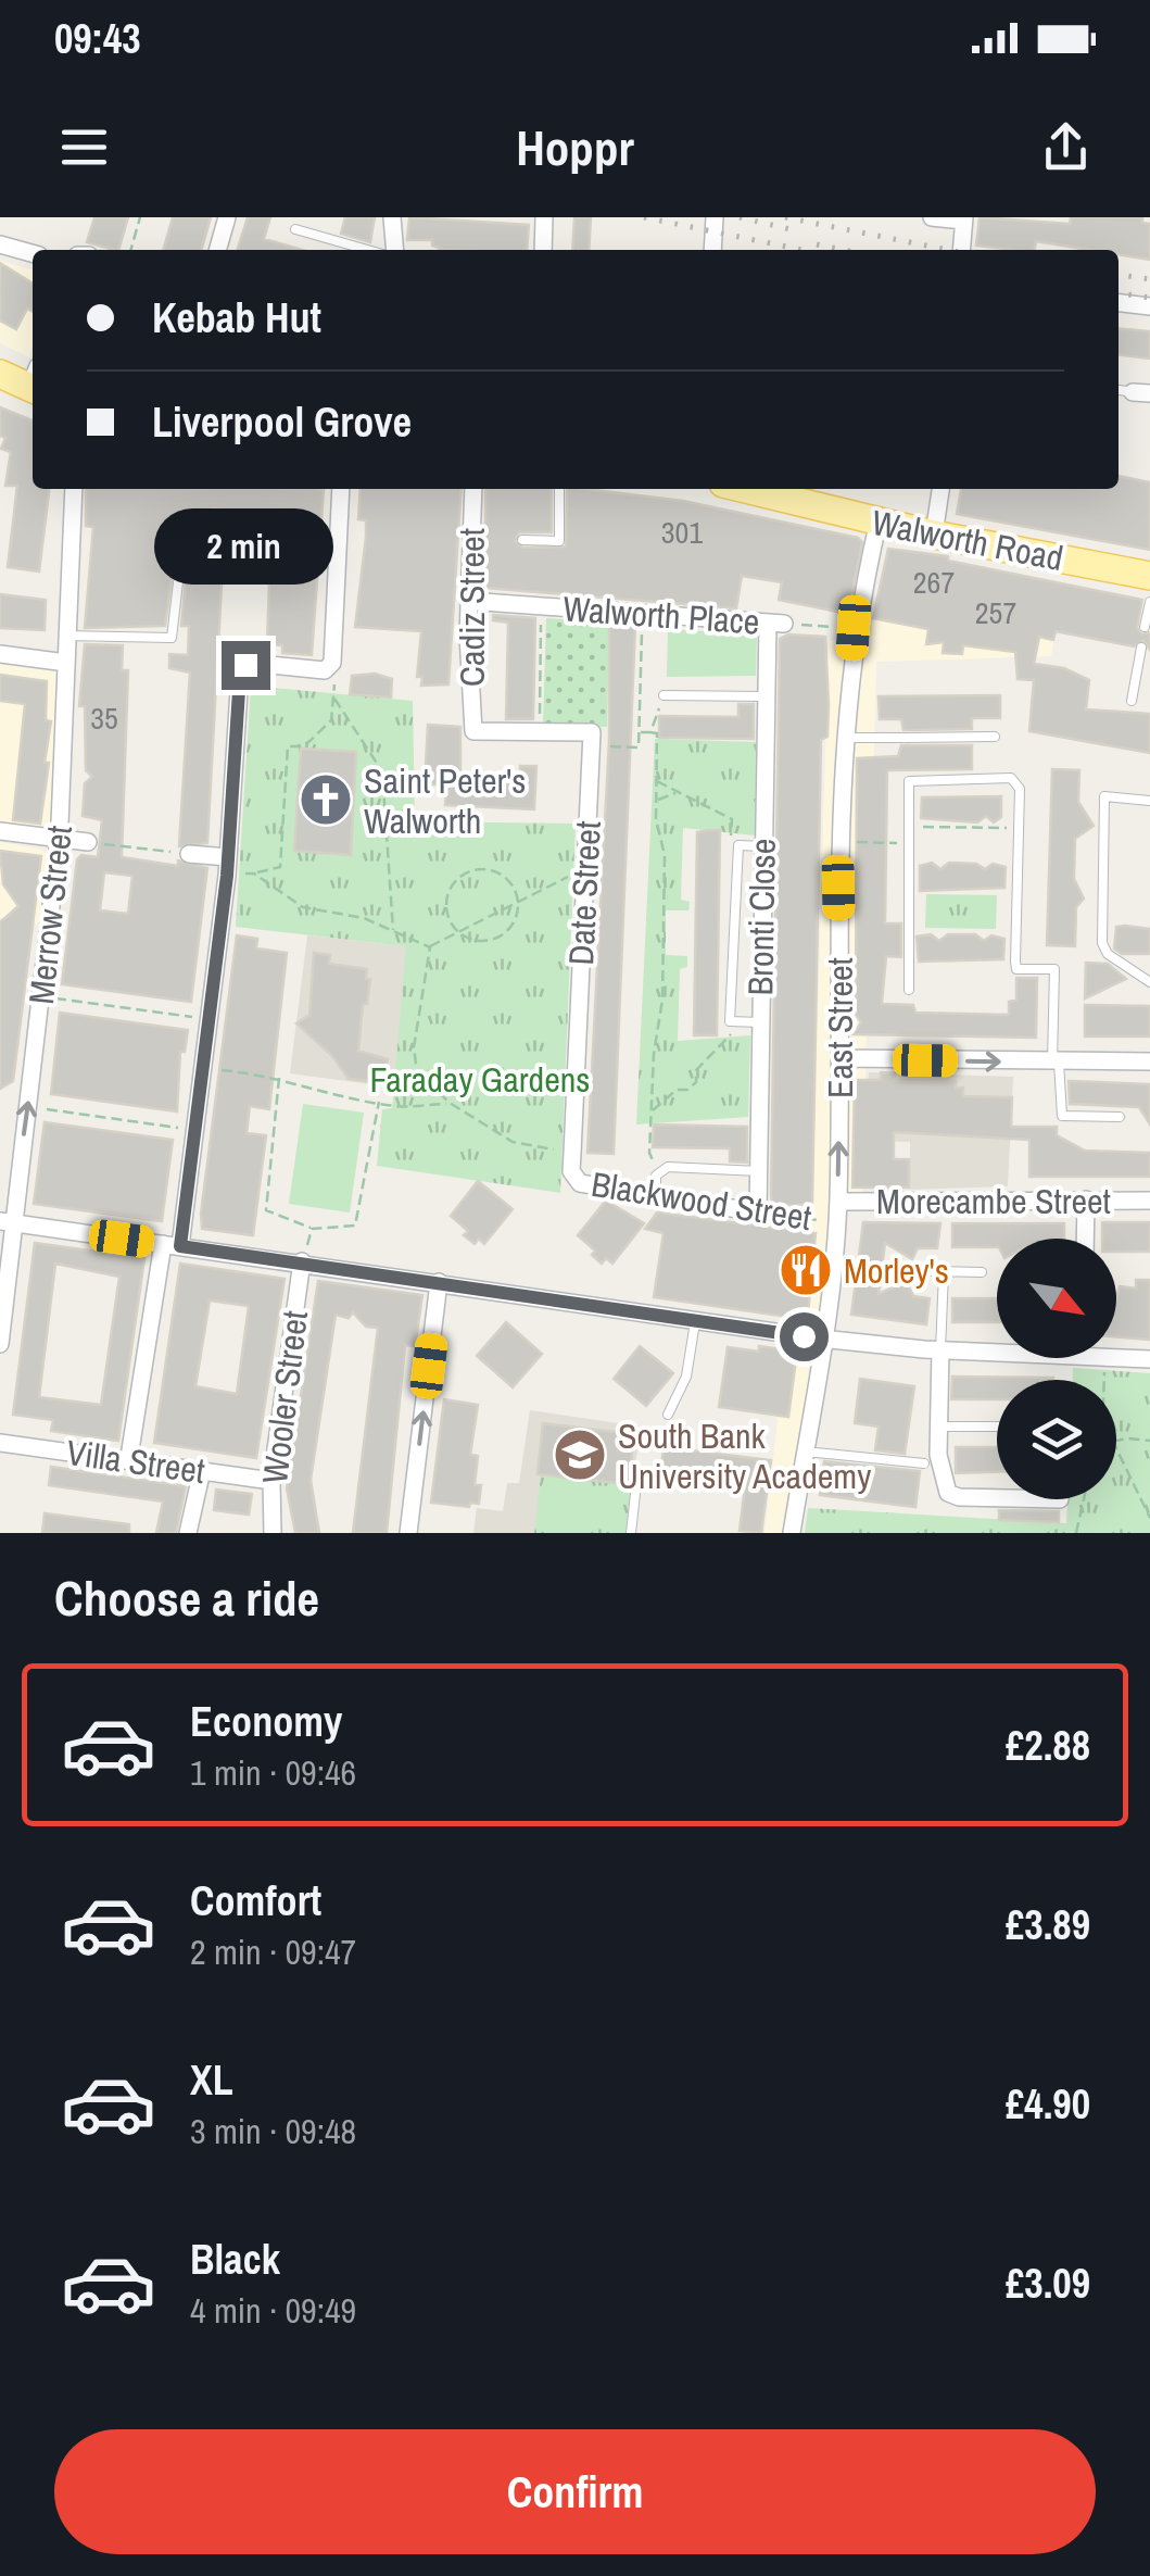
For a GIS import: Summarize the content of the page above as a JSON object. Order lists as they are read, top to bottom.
{
  "streets": {
    "main road": ["Walworth Road"],
    "street": [
      "Cadiz Street",
      "Walworth Place",
      "Date Street",
      "Merrow Street",
      "Bronti Close",
      "East Street",
      "Blackwood Street",
      "Morecambe Street",
      "Wooler Street",
      "Villa Street"
    ]
  },
  "crossings": [
    ["Walworth Road", "East Street"],
    ["Cadiz Street", "Walworth Place"],
    ["Walworth Place", "Bronti Close"],
    ["Date Street", "Blackwood Street"],
    ["Bronti Close", "Blackwood Street"],
    ["East Street", "Blackwood Street"],
    ["East Street", "Morecambe Street"],
    ["Wooler Street", "Villa Street"]
  ],
  "parks": ["Faraday Gardens"],
  "places": {
    "church": ["Saint Peter's Walworth"],
    "restaurant": ["Morley's"],
    "school or university": ["South Bank University Academy"]
  },
  "house_numbers": [
    "301",
    "267",
    "257",
    "35"
  ],
  "north": "bottom right",
  "page": {
    "status": "09:43",
    "header": "Hoppr",
    "banner": ["Kebab Hut", "Liverpool Grove"],
    "bubble": "2 min",
    "heading": "Choose a ride",
    "list": [
      {
        "name": "Economy",
        "note": "1 min · 09:46",
        "value": "£2.88"
      },
      {
        "name": "Comfort",
        "note": "2 min · 09:47",
        "value": "£3.89"
      },
      {
        "name": "XL",
        "note": "3 min · 09:48",
        "value": "£4.90"
      },
      {
        "name": "Black",
        "note": "4 min · 09:49",
        "value": "£3.09"
      }
    ],
    "buttons": "Confirm"
  }
}
